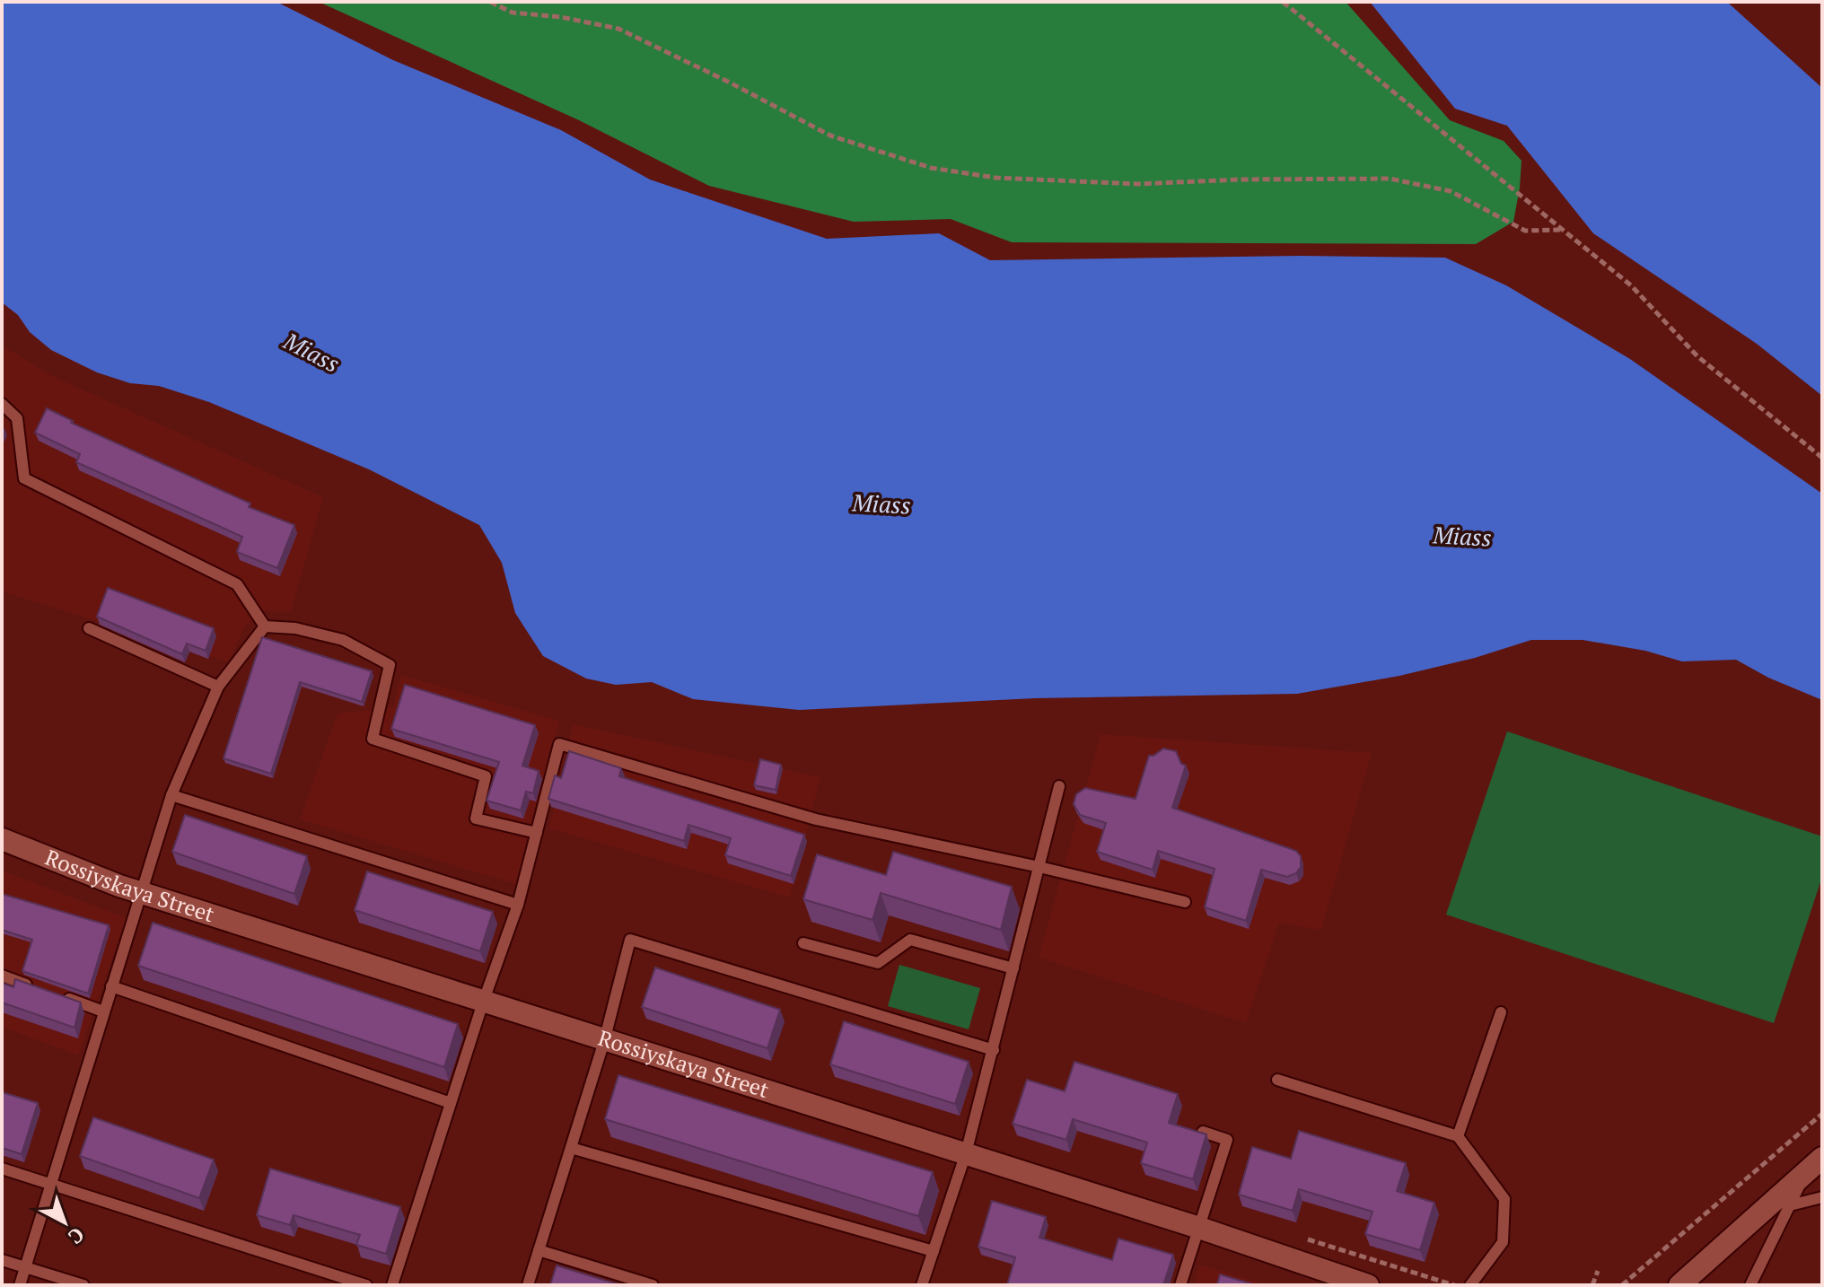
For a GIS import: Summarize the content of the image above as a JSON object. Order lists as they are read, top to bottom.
{
  "streets": {
    "main road": ["Rossiyskaya Street"]
  },
  "water": ["Miass"],
  "north": "bottom right"
}
